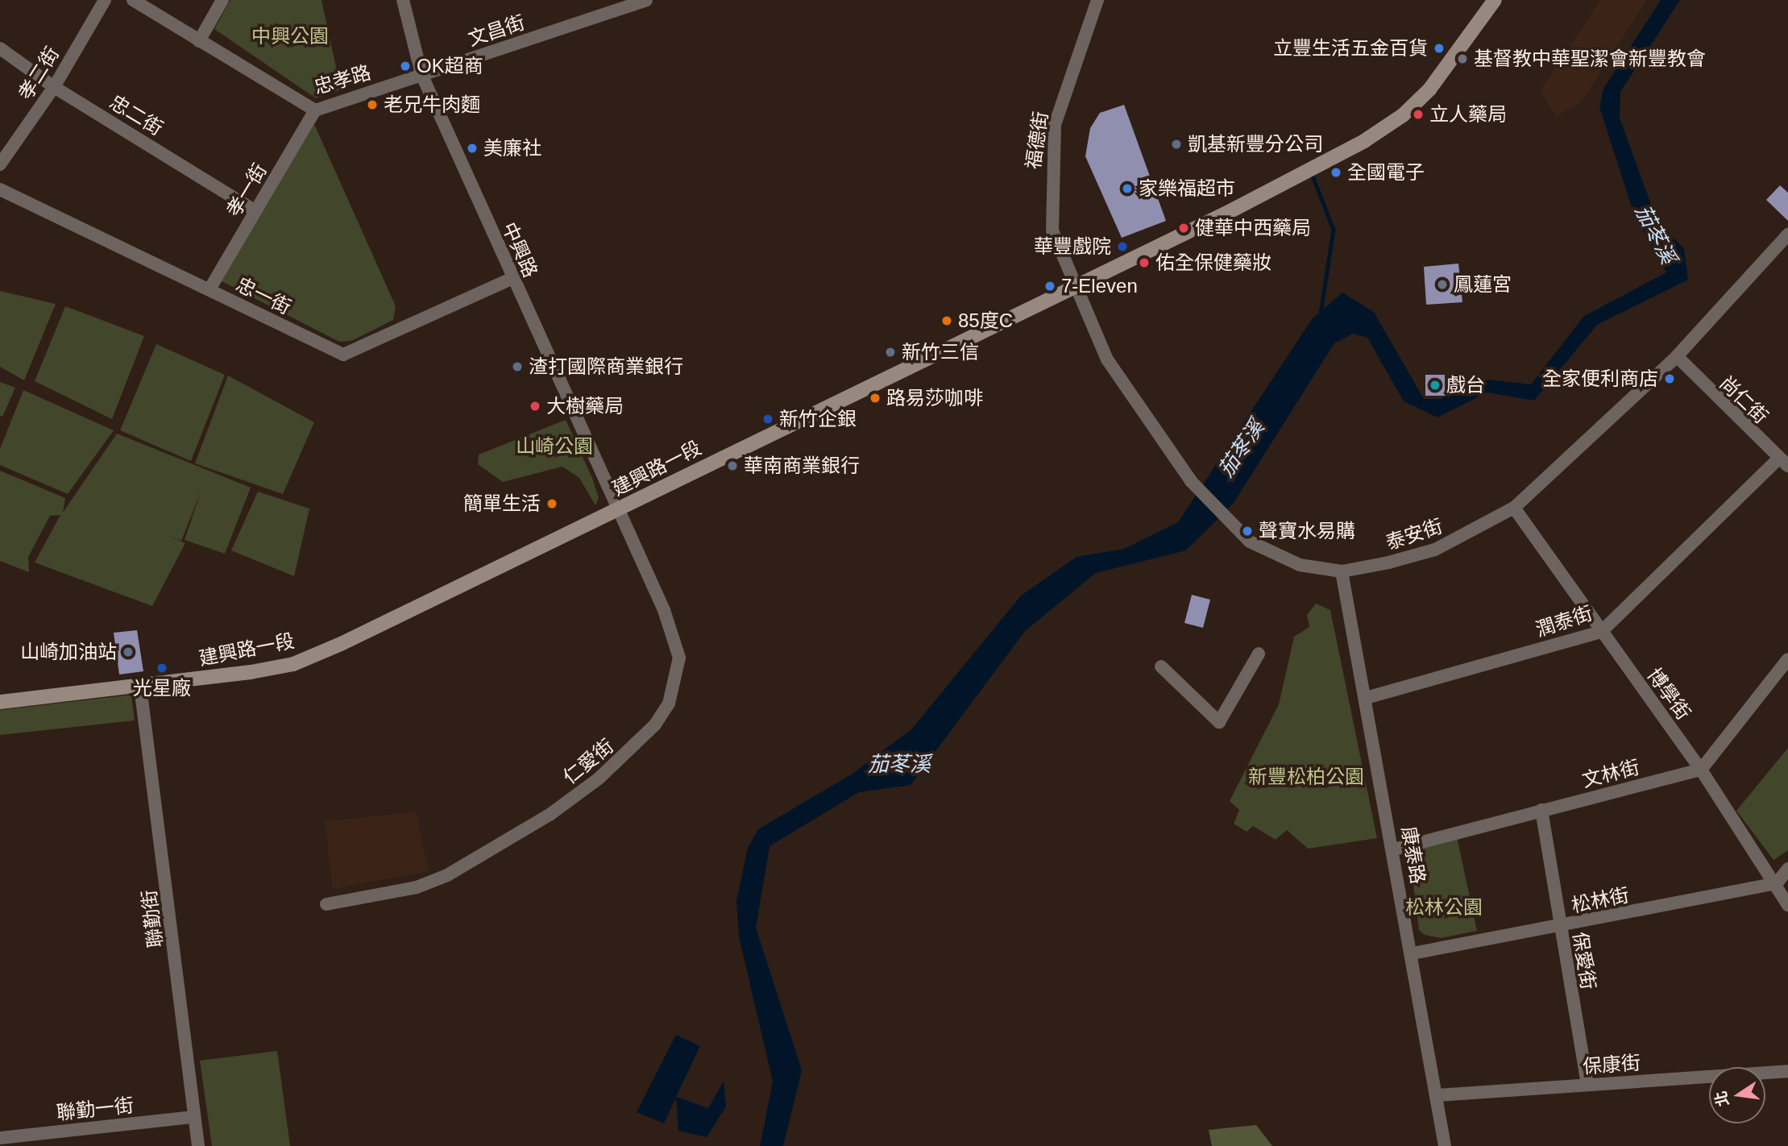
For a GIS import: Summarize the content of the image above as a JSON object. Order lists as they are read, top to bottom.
{
  "streets": {
    "street": [
      "文昌街",
      "孝二街",
      "忠孝路",
      "忠二街",
      "福德街",
      "孝一街",
      "中興路",
      "忠一街",
      "尚仁街",
      "建興路一段",
      "泰安街",
      "潤泰街",
      "博學街",
      "仁愛街",
      "文林街",
      "康泰路",
      "松林街",
      "聯勤街",
      "保愛街",
      "保康街",
      "聯勤一街"
    ]
  },
  "crossings": [
    ["文昌街", "忠孝路"],
    ["文昌街", "中興路"],
    ["孝二街", "忠二街"],
    ["忠孝路", "孝一街"],
    ["忠孝路", "中興路"],
    ["忠二街", "孝一街"],
    ["福德街", "建興路一段"],
    ["福德街", "泰安街"],
    ["孝一街", "忠一街"],
    ["中興路", "忠一街"],
    ["中興路", "建興路一段"],
    ["中興路", "仁愛街"],
    ["尚仁街", "泰安街"],
    ["尚仁街", "潤泰街"],
    ["建興路一段", "泰安街"],
    ["建興路一段", "仁愛街"],
    ["建興路一段", "聯勤街"],
    ["泰安街", "博學街"],
    ["泰安街", "康泰路"],
    ["潤泰街", "博學街"],
    ["潤泰街", "康泰路"],
    ["博學街", "文林街"],
    ["博學街", "松林街"],
    ["文林街", "康泰路"],
    ["文林街", "保愛街"],
    ["康泰路", "松林街"],
    ["康泰路", "保康街"],
    ["松林街", "保愛街"],
    ["聯勤街", "聯勤一街"],
    ["保愛街", "保康街"]
  ],
  "water": ["茄苳溪"],
  "parks": [
    "中興公園",
    "山崎公園",
    "新豐松柏公園",
    "松林公園"
  ],
  "places": [
    "立豐生活五金百貨",
    "基督教中華聖潔會新豐教會",
    "OK超商",
    "老兄牛肉麵",
    "立人藥局",
    "凱基新豐分公司",
    "美廉社",
    "全國電子",
    "家樂福超市",
    "健華中西藥局",
    "華豐戲院",
    "佑全保健藥妝",
    "鳳蓮宮",
    "7-Eleven",
    "85度C",
    "新竹三信",
    "渣打國際商業銀行",
    "全家便利商店",
    "戲台",
    "路易莎咖啡",
    "大樹藥局",
    "新竹企銀",
    "華南商業銀行",
    "簡單生活",
    "聲寶水易購",
    "山崎加油站",
    "光星廠"
  ],
  "north": "left"
}
